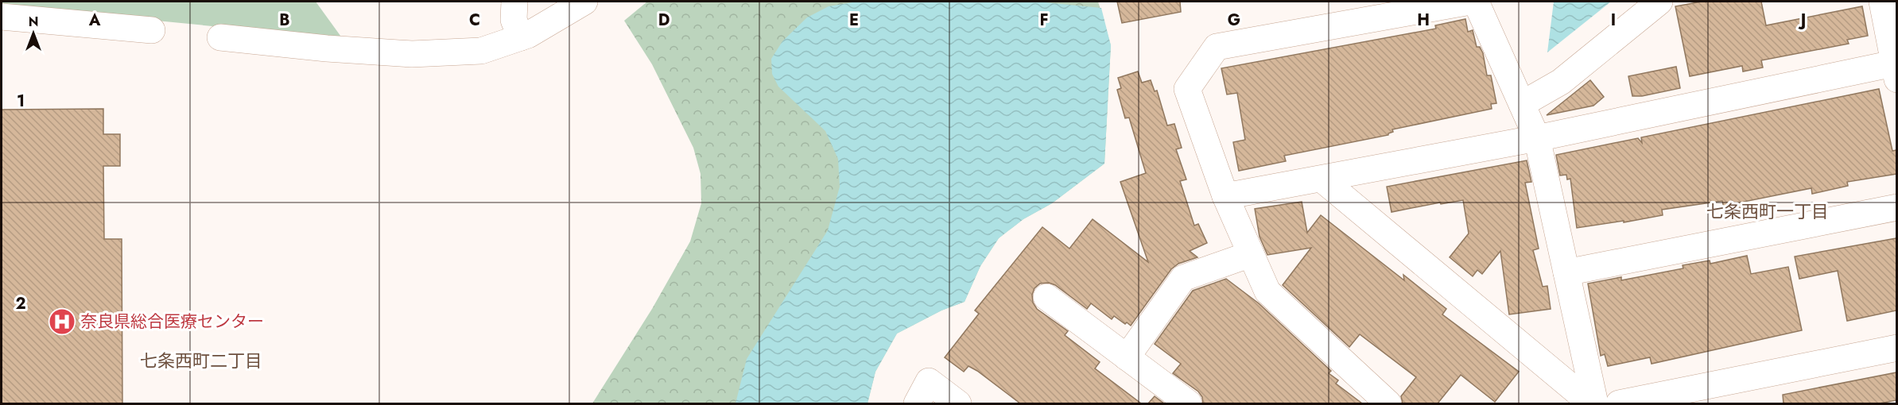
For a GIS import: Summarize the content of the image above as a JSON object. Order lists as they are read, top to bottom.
{
  "districts": ["七条西町一丁目", "七条西町二丁目"],
  "places": {
    "hospital": ["奈良県総合医療センター"]
  },
  "north": "top",
  "grid": {
    "columns": [
      "A",
      "B",
      "C",
      "D",
      "E",
      "F",
      "G",
      "H",
      "I",
      "J"
    ],
    "rows": ["1", "2"]
  }
}
